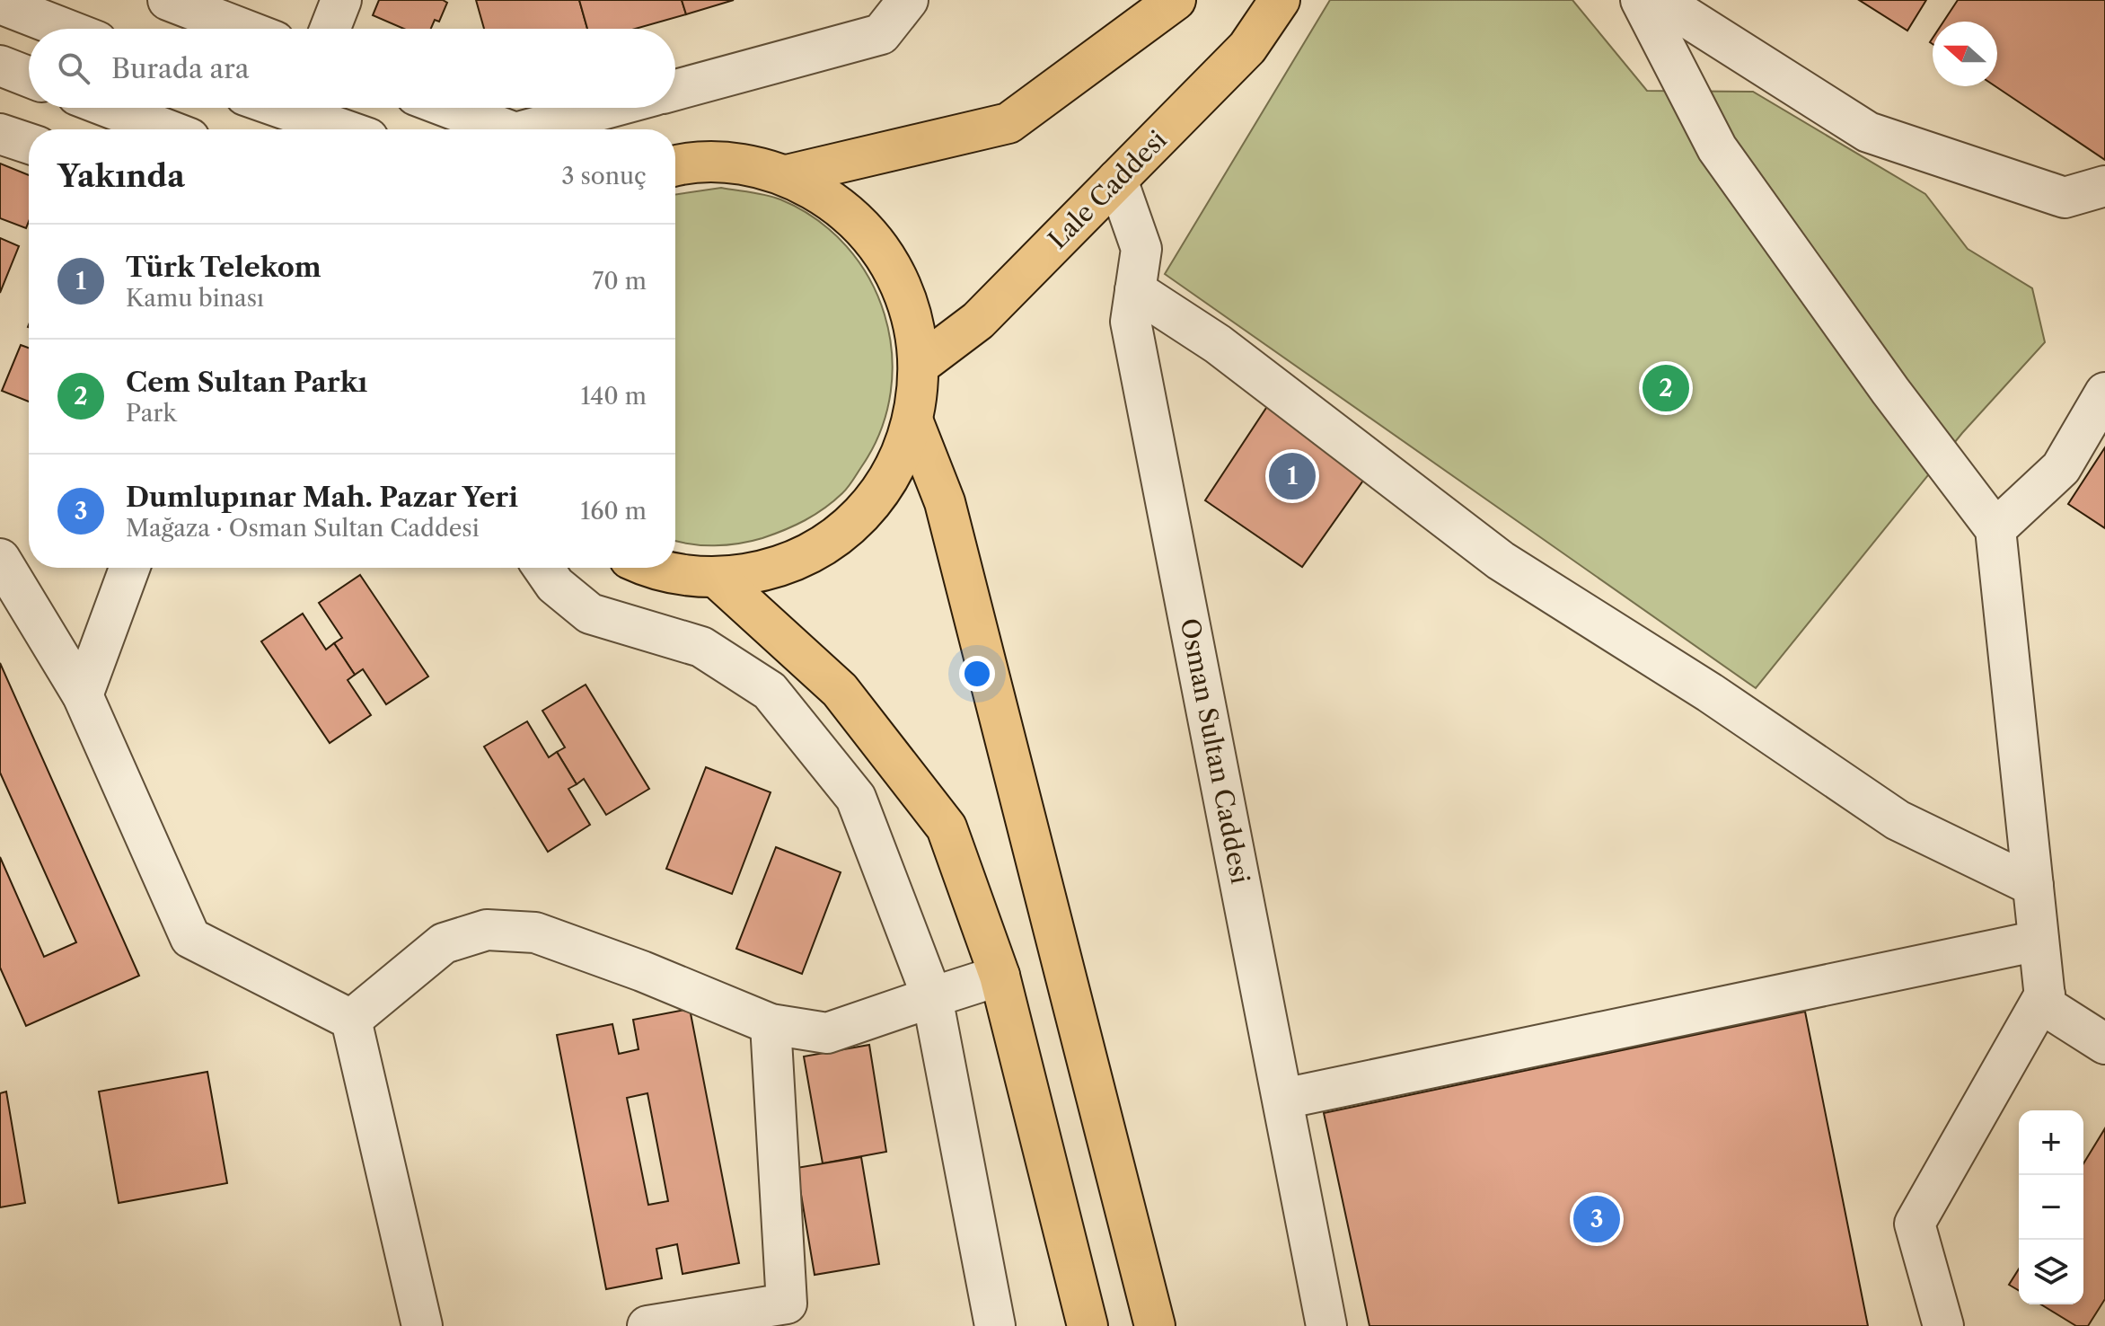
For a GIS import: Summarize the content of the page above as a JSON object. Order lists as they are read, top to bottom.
{
  "streets": {
    "main road": ["Lale Caddesi"],
    "street": ["Osman Sultan Caddesi"]
  },
  "crossings": [
    ["Lale Caddesi", "Osman Sultan Caddesi"]
  ],
  "north": "left",
  "page": {
    "search": "Burada ara",
    "heading": ["Yakında", "3 sonuç"],
    "list": [
      {
        "mark": "1",
        "name": "Türk Telekom",
        "note": "Kamu binası",
        "value": "70 m"
      },
      {
        "mark": "2",
        "name": "Cem Sultan Parkı",
        "note": "Park",
        "value": "140 m"
      },
      {
        "mark": "3",
        "name": "Dumlupınar Mah. Pazar Yeri",
        "note": "Mağaza · Osman Sultan Caddesi",
        "value": "160 m"
      }
    ],
    "pins": ["2", "1", "3"],
    "map_buttons": ["+", "−"]
  }
}
